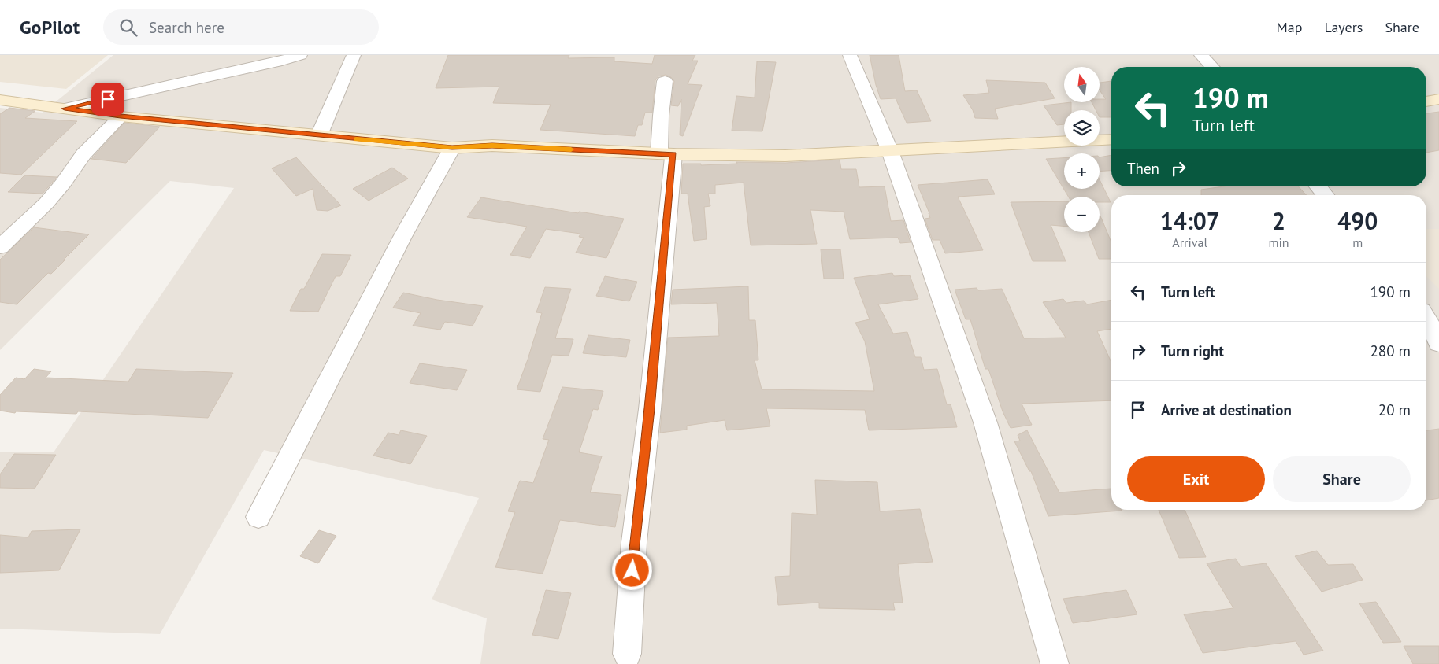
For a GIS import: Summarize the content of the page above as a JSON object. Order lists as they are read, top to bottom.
{
  "north": "top",
  "page": {
    "header": "GoPilot",
    "search": "Search here",
    "nav": ["Map", "Layers", "Share"],
    "map_buttons": ["+", "−"],
    "turn": ["190 m", "Turn left"],
    "then": "Then",
    "eta": [
      "14:07",
      "Arrival",
      "2",
      "min",
      "490",
      "m"
    ],
    "list": [
      {
        "name": "Turn left",
        "value": "190 m"
      },
      {
        "name": "Turn right",
        "value": "280 m"
      },
      {
        "name": "Arrive at destination",
        "value": "20 m"
      }
    ],
    "buttons": ["Exit", "Share"]
  }
}
